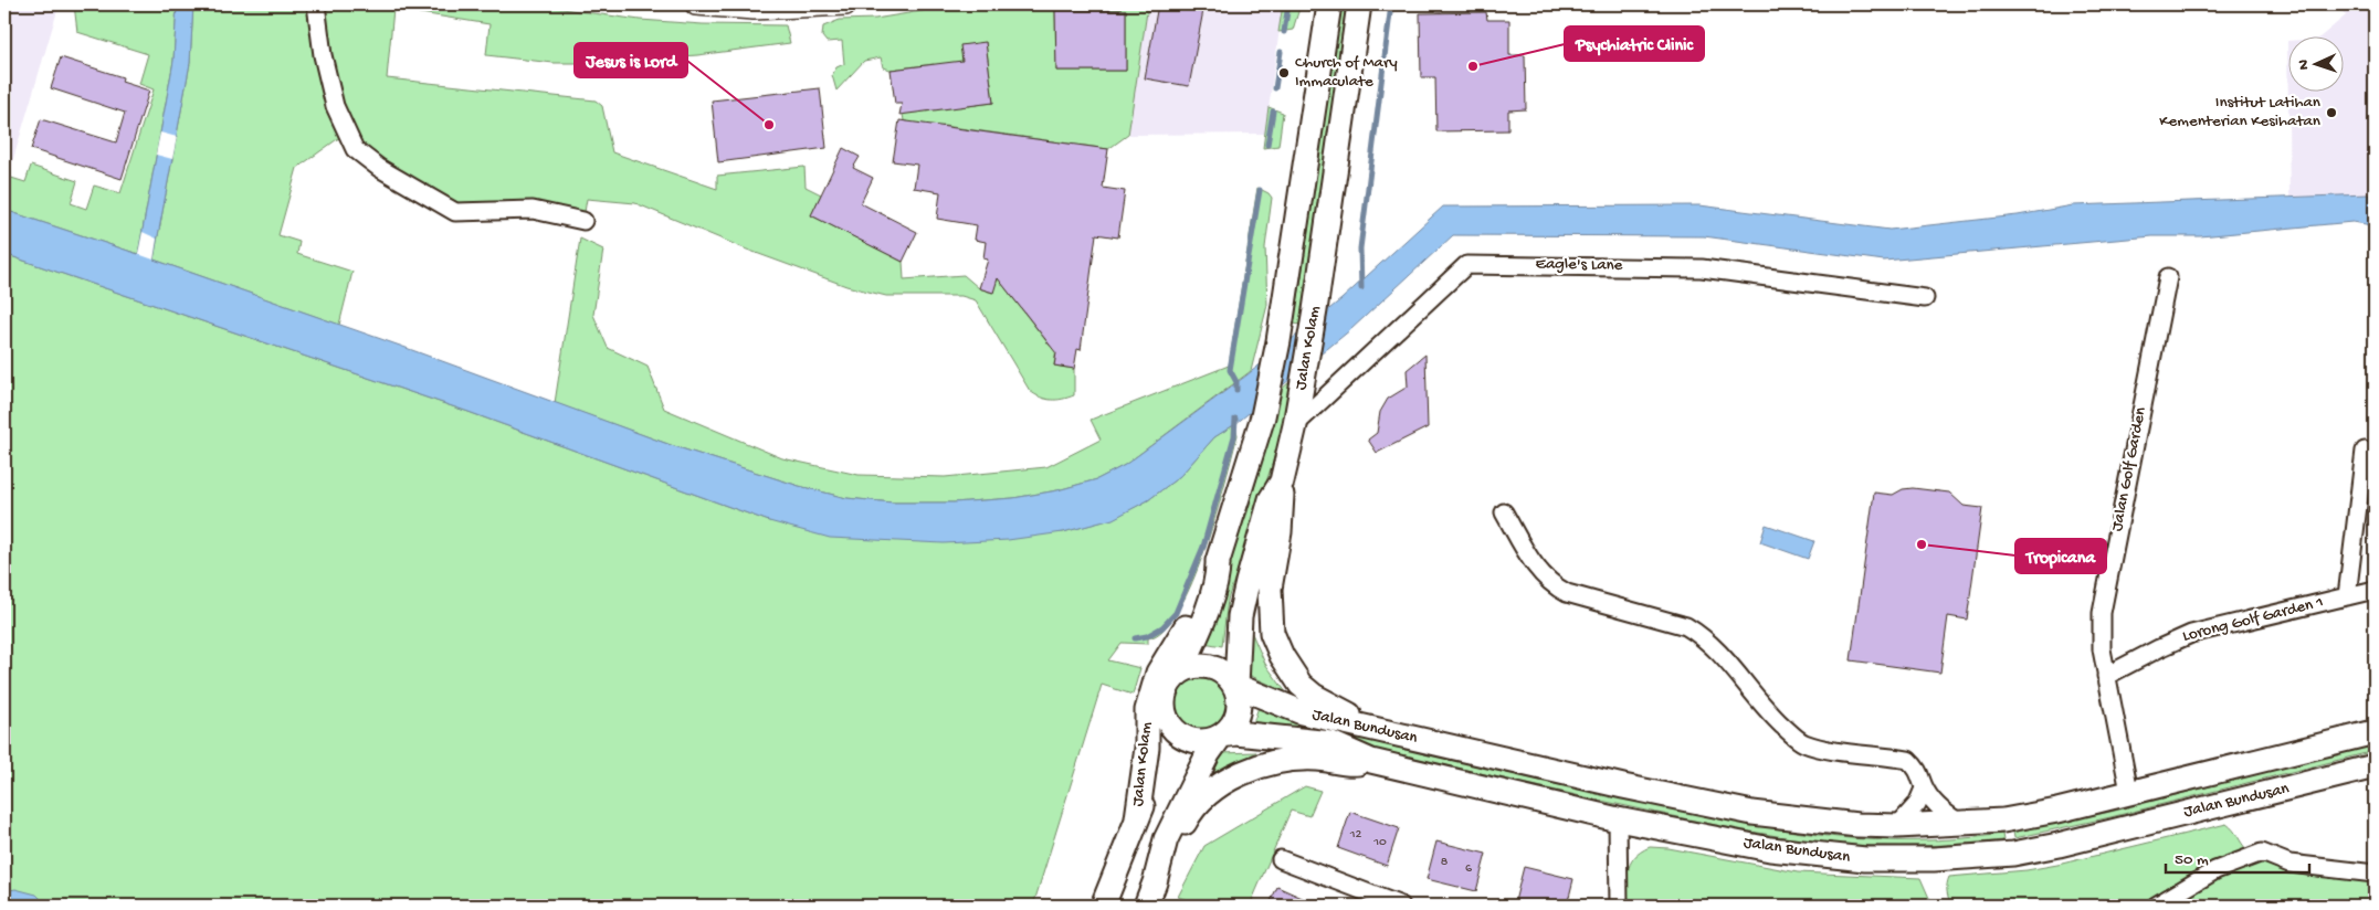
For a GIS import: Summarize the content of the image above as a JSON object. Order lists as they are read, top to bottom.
{
  "streets": {
    "main road": ["Jalan Kolam", "Jalan Bundusan"],
    "street": ["Eagle's Lane", "Jalan Golf Garden", "Lorong Golf Garden 1"]
  },
  "crossings": [
    ["Eagle's Lane", "Jalan Kolam"],
    ["Jalan Kolam", "Jalan Bundusan"],
    ["Jalan Golf Garden", "Lorong Golf Garden 1"],
    ["Jalan Golf Garden", "Jalan Bundusan"]
  ],
  "places": [
    "Psychiatric Clinic",
    "Church of Mary Immaculate",
    "Institut Latihan Kementerian Kesihatan",
    "Jesus is Lord",
    "Tropicana"
  ],
  "house_numbers": [
    "12",
    "10",
    "8",
    "6"
  ],
  "scale_bar": "50 m",
  "north": "left"
}
